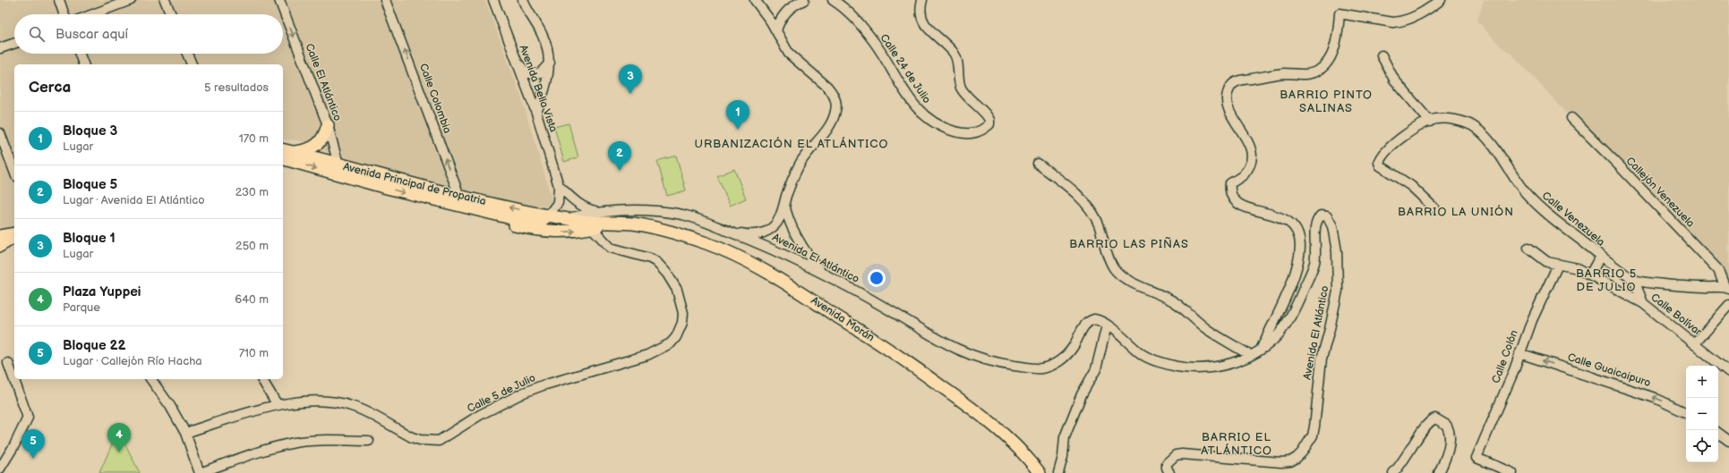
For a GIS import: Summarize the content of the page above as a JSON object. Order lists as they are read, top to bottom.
{
  "streets": {
    "main road": ["Avenida Principal de Propatria", "Avenida Morán"],
    "street": [
      "Calle 24 de Julio",
      "Calle El Atlántico",
      "Avenida Bella Vista",
      "Calle Colombia",
      "Callejón Venezuela",
      "Calle Venezuela",
      "Avenida El Atlántico",
      "Calle Bolívar",
      "Calle Colón",
      "Calle Guaicaipuro",
      "Calle 5 de Julio"
    ]
  },
  "crossings": [
    ["Calle El Atlántico", "Avenida Principal de Propatria"],
    ["Avenida Bella Vista", "Avenida Principal de Propatria"],
    ["Avenida Bella Vista", "Avenida El Atlántico"],
    ["Avenida Bella Vista", "Avenida Morán"],
    ["Calle Colombia", "Avenida Principal de Propatria"],
    ["Avenida Principal de Propatria", "Avenida Morán"],
    ["Callejón Venezuela", "Calle Venezuela"],
    ["Avenida El Atlántico", "Avenida Morán"],
    ["Calle Bolívar", "Calle Colón"],
    ["Avenida Morán", "Calle 5 de Julio"],
    ["Calle Colón", "Calle Guaicaipuro"]
  ],
  "one_way": ["Calle El Atlántico", "Calle Colombia", "Calle Guaicaipuro"],
  "districts": [
    "BARRIO PINTO SALINAS",
    "URBANIZACIÓN EL ATLÁNTICO",
    "BARRIO LA UNIÓN",
    "BARRIO LAS PIÑAS",
    "BARRIO 5 DE JULIO",
    "BARRIO EL ATLÁNTICO"
  ],
  "page": {
    "search": "Buscar aquí",
    "pins": [
      "3",
      "1",
      "2",
      "4",
      "5"
    ],
    "heading": ["Cerca", "5 resultados"],
    "list": [
      {
        "mark": "1",
        "name": "Bloque 3",
        "note": "Lugar",
        "value": "170 m"
      },
      {
        "mark": "2",
        "name": "Bloque 5",
        "note": "Lugar · Avenida El Atlántico",
        "value": "230 m"
      },
      {
        "mark": "3",
        "name": "Bloque 1",
        "note": "Lugar",
        "value": "250 m"
      },
      {
        "mark": "4",
        "name": "Plaza Yuppei",
        "note": "Parque",
        "value": "640 m"
      },
      {
        "mark": "5",
        "name": "Bloque 22",
        "note": "Lugar · Callejón Río Hacha",
        "value": "710 m"
      }
    ],
    "map_buttons": ["+", "−"]
  }
}
